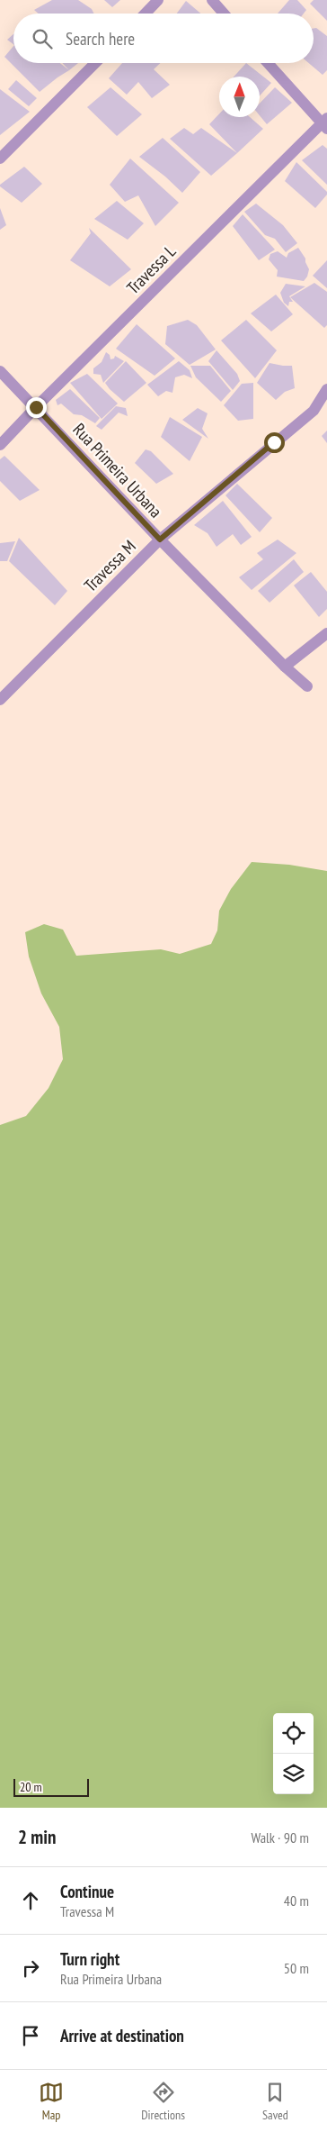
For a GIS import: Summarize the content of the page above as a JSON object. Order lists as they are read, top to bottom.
{
  "streets": {
    "street": ["Travessa L", "Rua Primeira Urbana", "Travessa M"]
  },
  "crossings": [
    ["Travessa L", "Rua Primeira Urbana"],
    ["Rua Primeira Urbana", "Travessa M"]
  ],
  "scale_bar": "20 m",
  "north": "top",
  "page": {
    "search": "Search here",
    "scale": "20 m",
    "heading": ["2 min", "Walk · 90 m"],
    "list": [
      ["Continue", "Travessa M", "40 m"],
      ["Turn right", "Rua Primeira Urbana", "50 m"],
      "Arrive at destination"
    ],
    "nav": ["Map", "Directions", "Saved"]
  }
}
